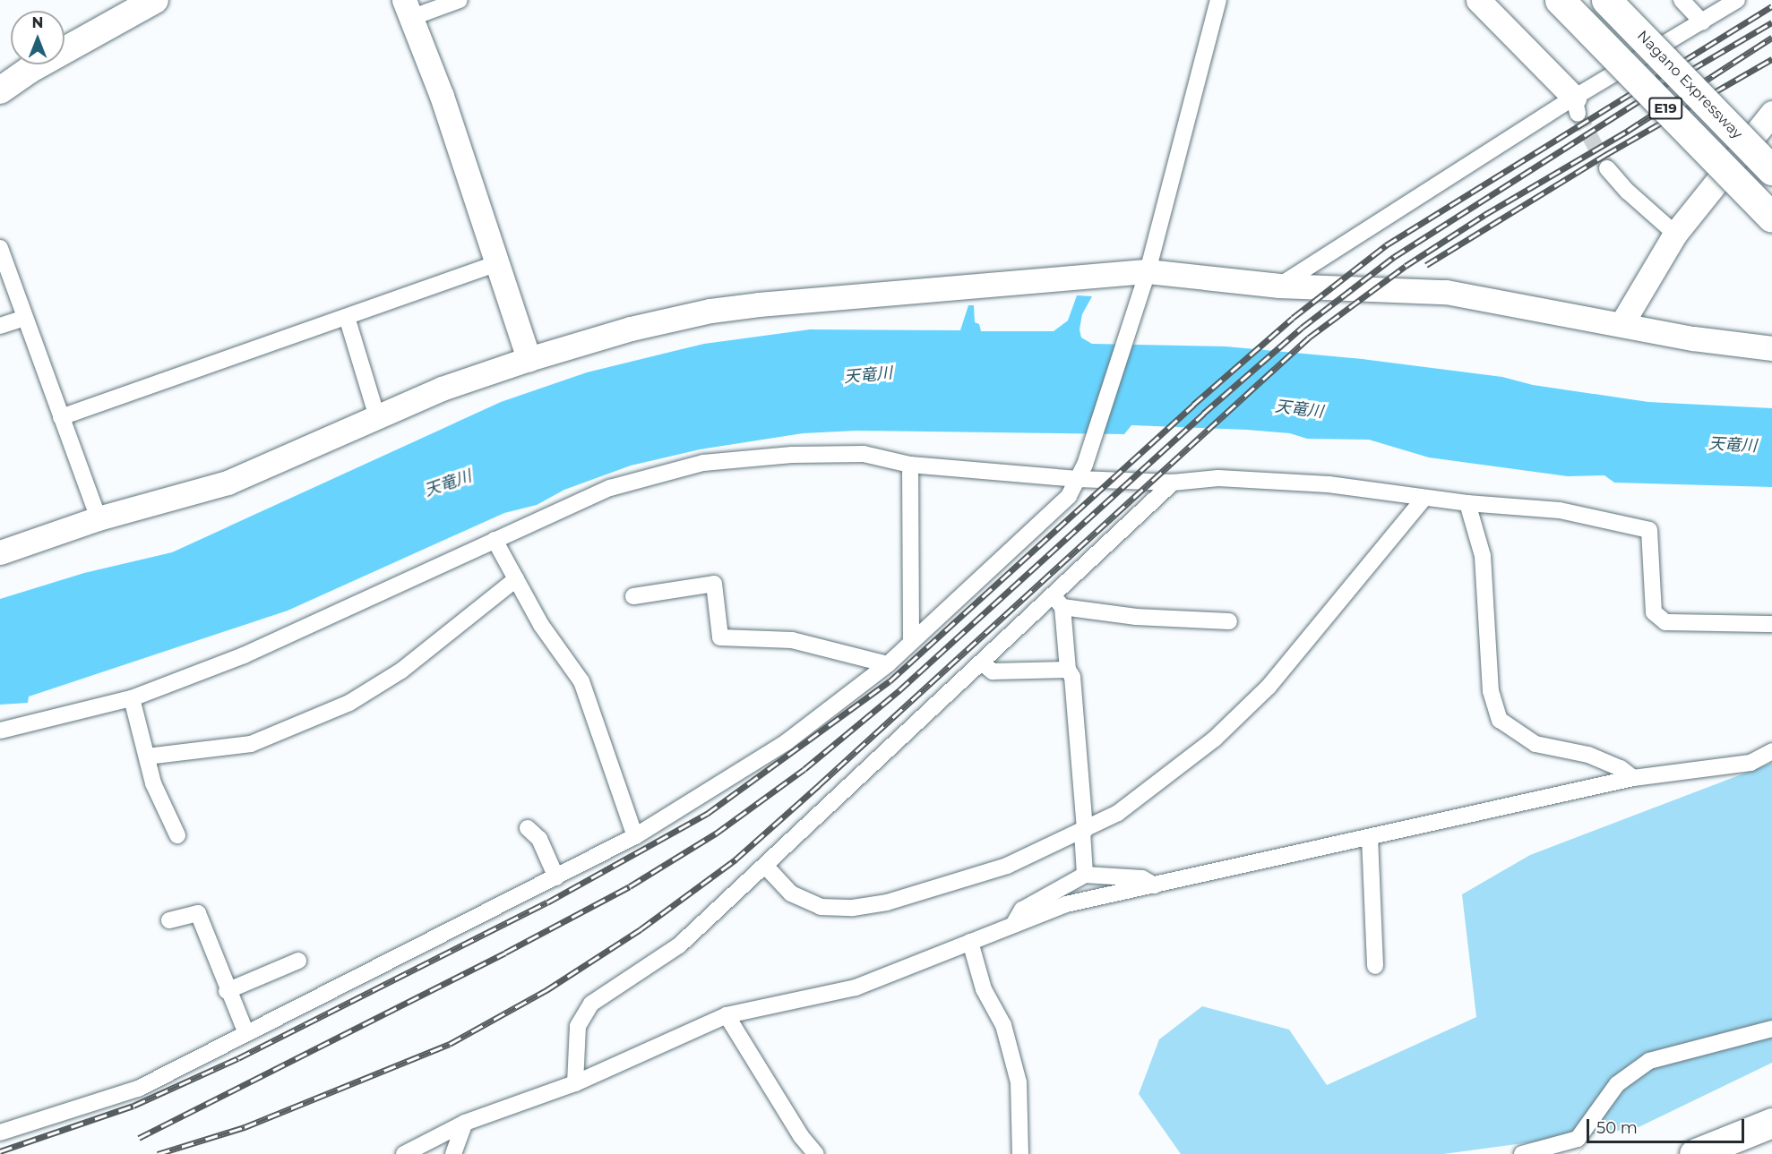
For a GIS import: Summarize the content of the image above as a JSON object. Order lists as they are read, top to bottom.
{
  "streets": {
    "highway": ["Nagano Expressway", "E19"]
  },
  "water": ["天竜川"],
  "scale_bar": "50 m",
  "north": "top"
}
